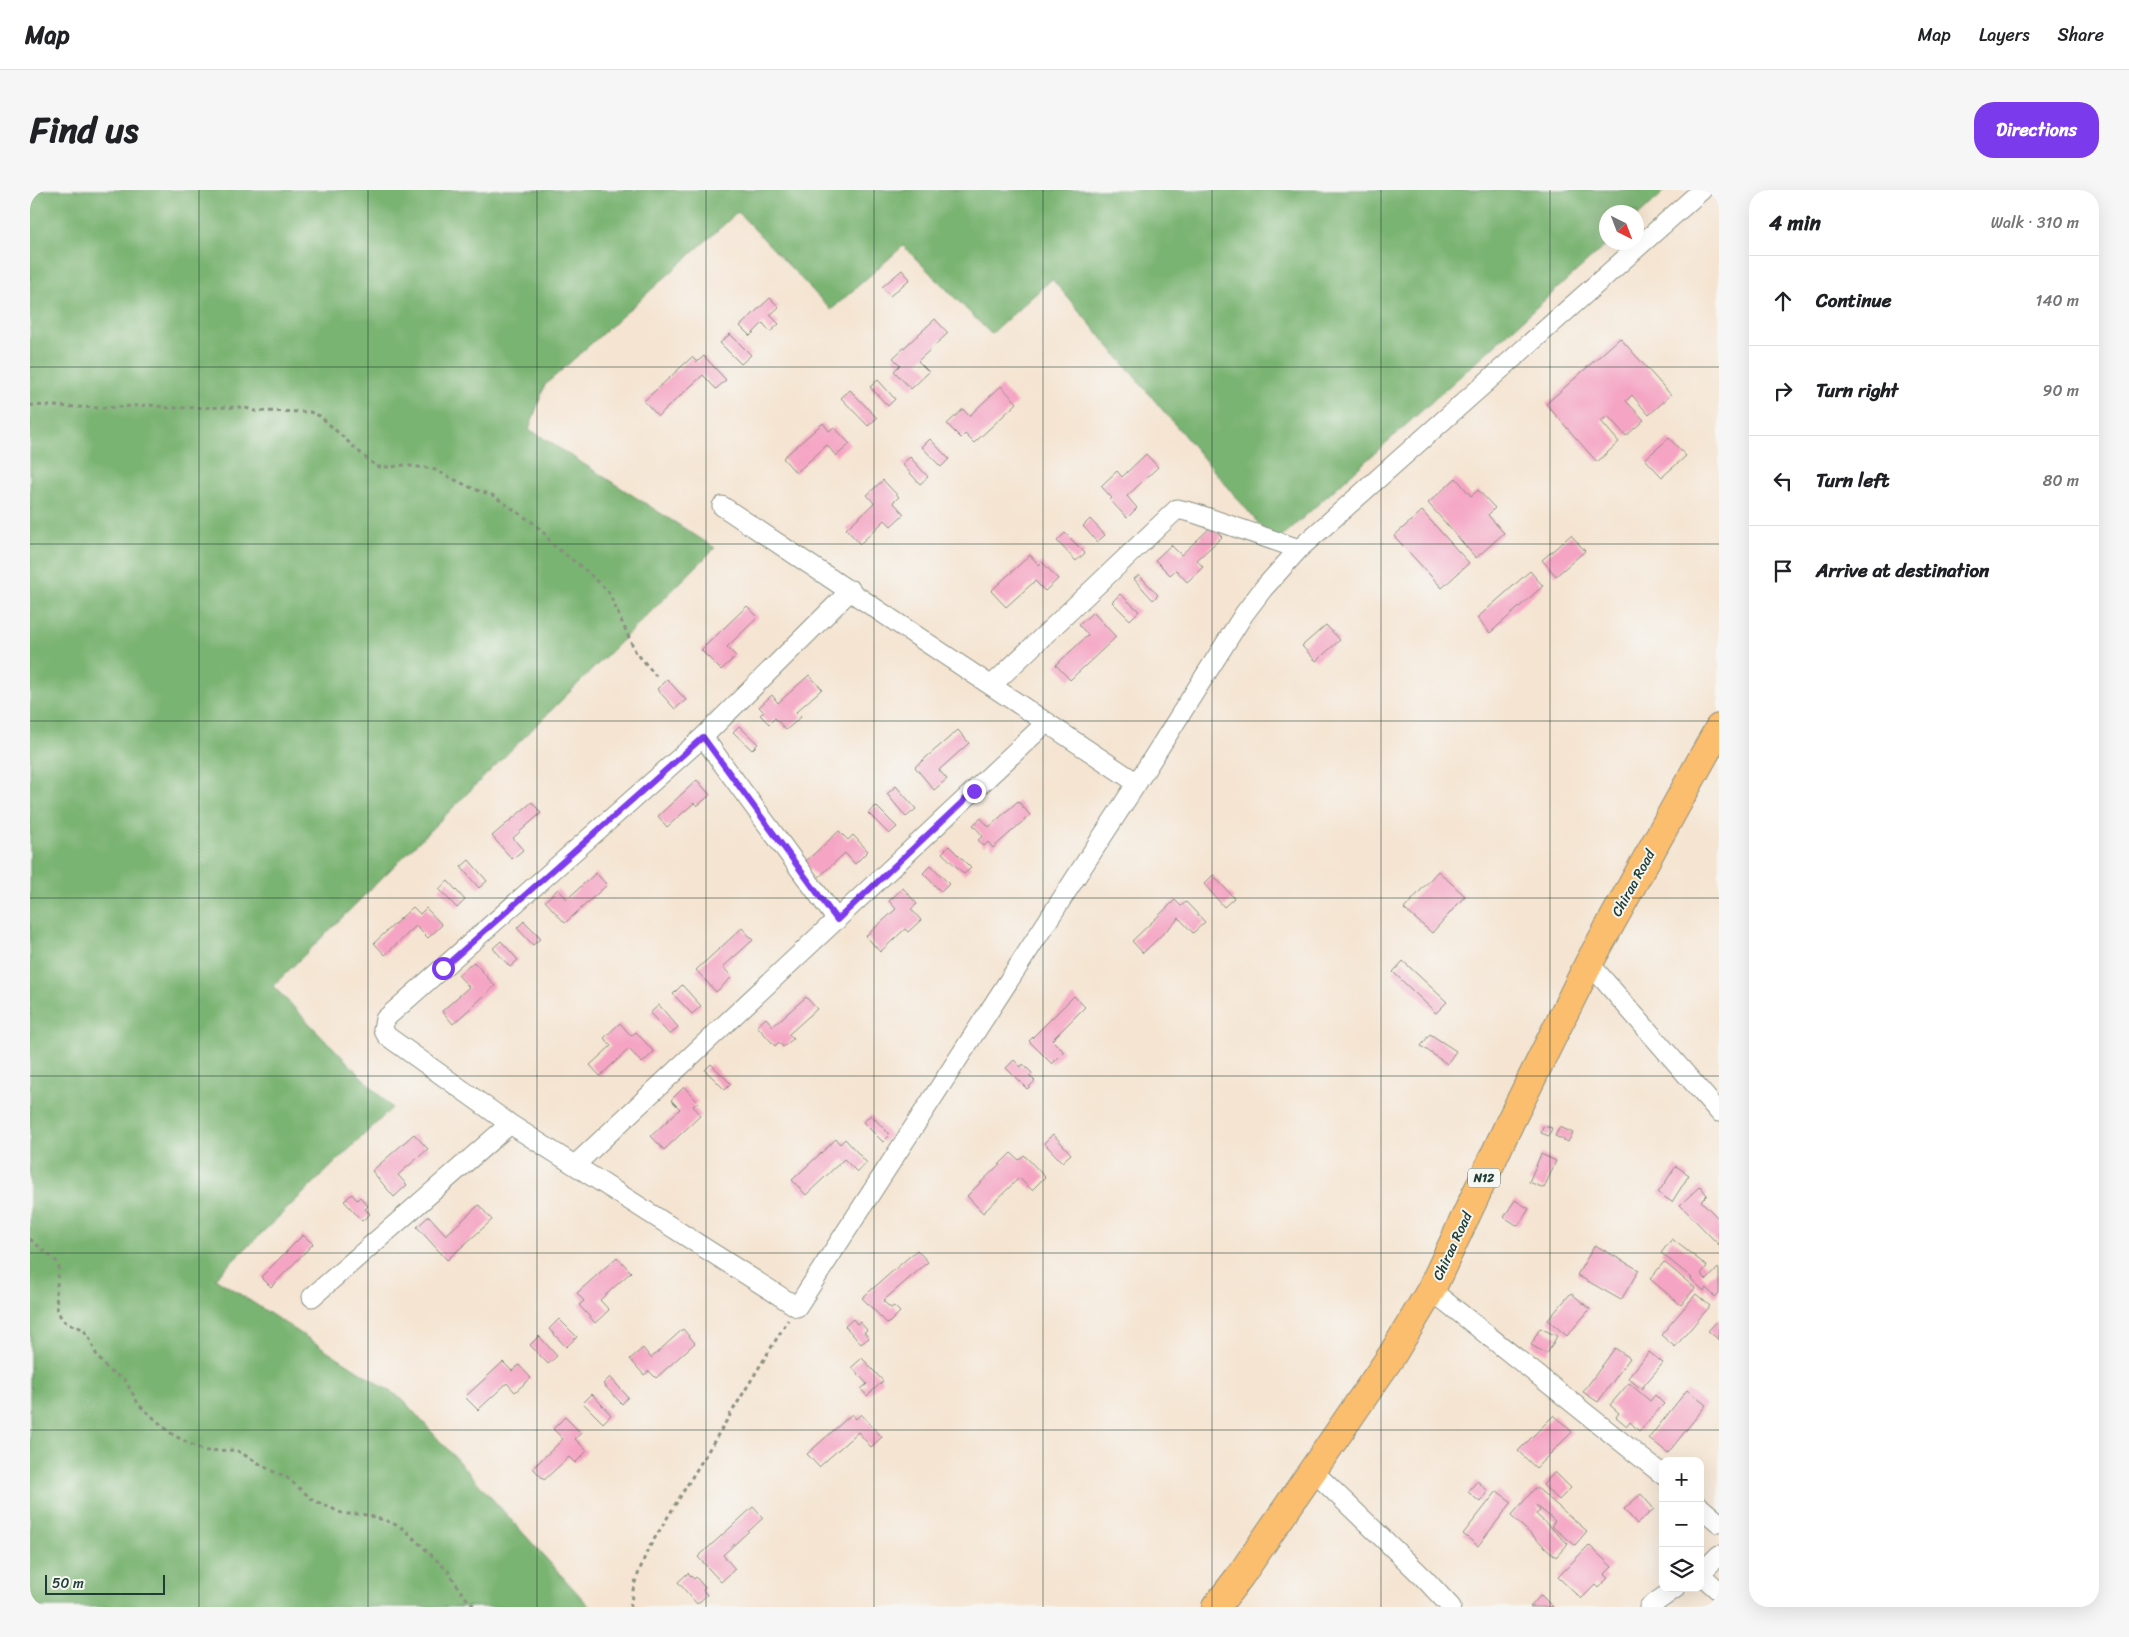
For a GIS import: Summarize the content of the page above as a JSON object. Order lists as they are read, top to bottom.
{
  "streets": {
    "highway": ["Chiraa Road", "N12"]
  },
  "scale_bar": "50 m",
  "north": "bottom right",
  "page": {
    "header": "Map",
    "nav": ["Map", "Layers", "Share"],
    "title": "Find us",
    "buttons": "Directions",
    "heading": ["4 min", "Walk · 310 m"],
    "list": [
      ["Continue", "140 m"],
      ["Turn right", "90 m"],
      ["Turn left", "80 m"],
      "Arrive at destination"
    ],
    "map_buttons": ["+", "−"],
    "scale": "50 m"
  }
}
